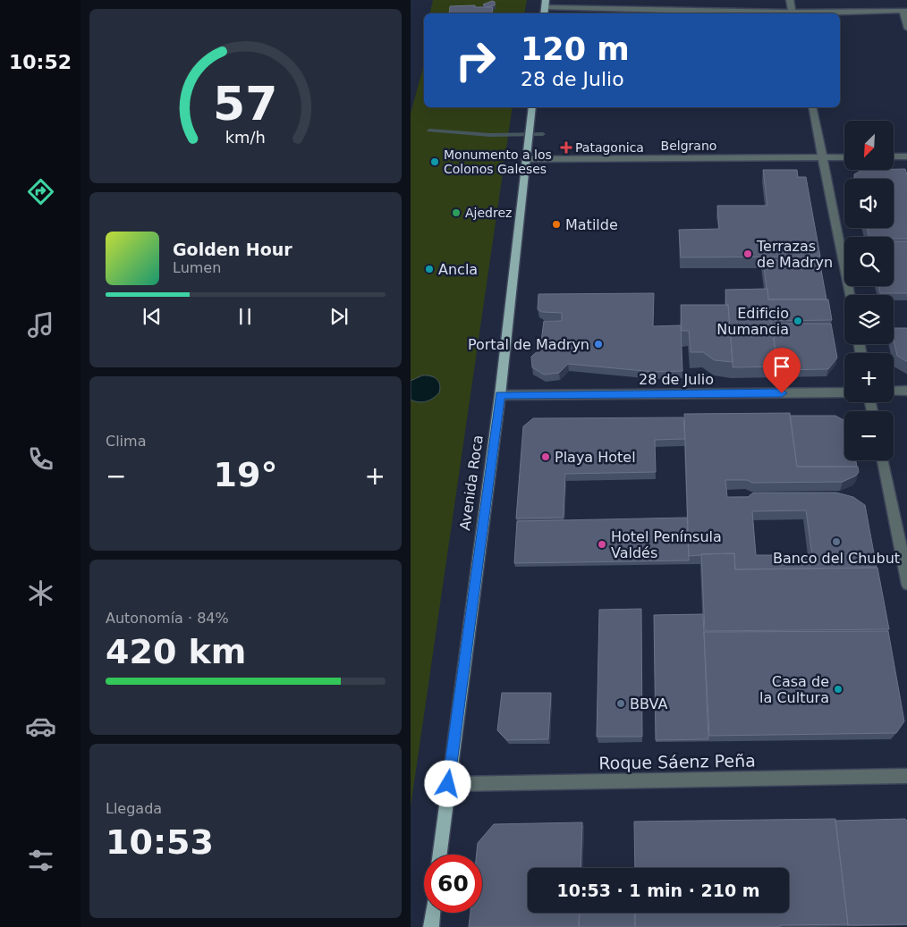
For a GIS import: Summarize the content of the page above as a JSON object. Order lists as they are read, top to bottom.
{
  "streets": {
    "main road": ["Avenida Roca"],
    "street": ["Belgrano", "28 de Julio", "Roque Sáenz Peña"]
  },
  "crossings": [
    ["Belgrano", "Avenida Roca"],
    ["28 de Julio", "Avenida Roca"],
    ["Avenida Roca", "Roque Sáenz Peña"]
  ],
  "places": {
    "health": ["Patagonica"],
    "other": [
      "Monumento a los Colonos Galeses",
      "Ajedrez",
      "Matilde",
      "Terrazas de Madryn",
      "Ancla",
      "Edificio Numancia",
      "Portal de Madryn",
      "Playa Hotel",
      "Banco del Chubut",
      "Hotel Península Valdés",
      "Casa de la Cultura",
      "BBVA"
    ]
  },
  "north": "bottom left",
  "page": {
    "tabs": "10:52",
    "turn": ["120 m", "28 de Julio"],
    "map_buttons": ["+", "−"],
    "song": ["Golden Hour", "Lumen"],
    "tile": [
      "Clima",
      ["Autonomía · 84%", "420 km"],
      ["Llegada", "10:53"]
    ],
    "heat": ["−", "19°", "+"],
    "limit": "60",
    "trip": "10:53 · 1 min · 210 m",
    "gauge": ["57", "km/h"]
  }
}
